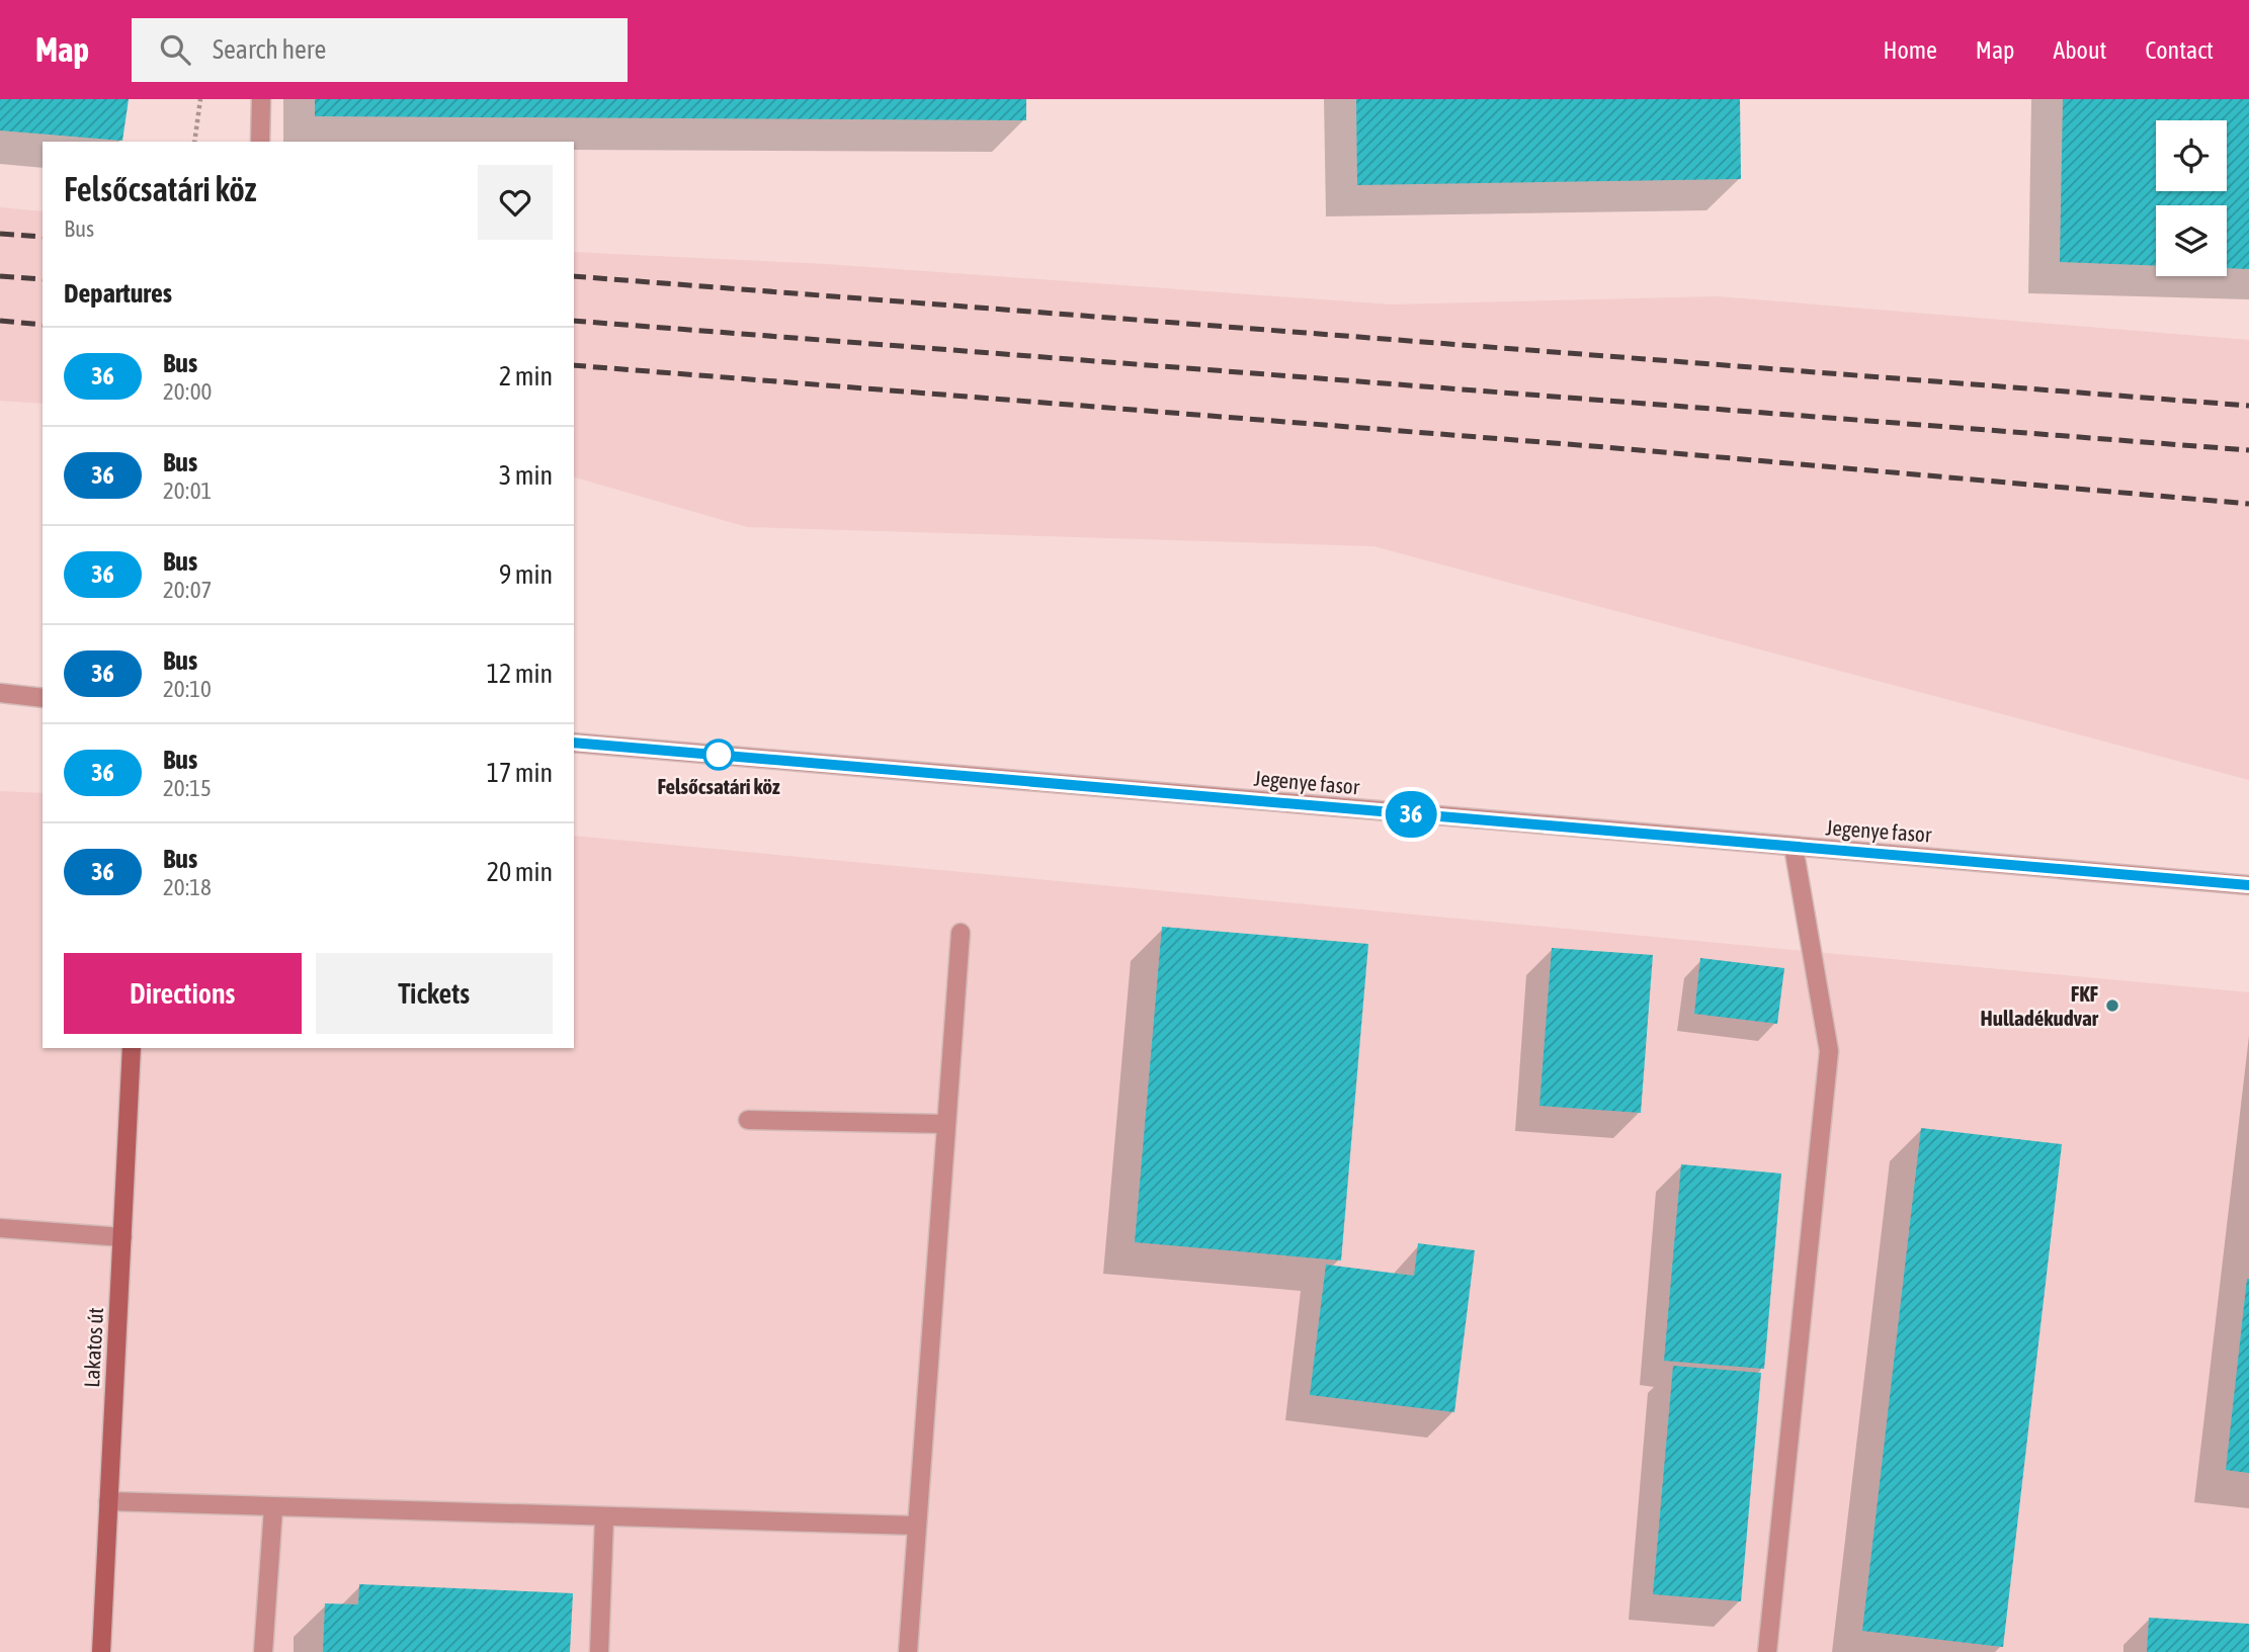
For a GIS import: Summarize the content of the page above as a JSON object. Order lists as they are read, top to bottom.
{
  "streets": {
    "street": ["Jegenye fasor", "Lakatos út"]
  },
  "places": ["Felsőcsatári köz", "FKF Hulladékudvar"],
  "lines": ["bus line 36"],
  "page": {
    "header": "Map",
    "search": "Search here",
    "nav": [
      "Home",
      "Map",
      "About",
      "Contact"
    ],
    "on_map": "36",
    "heading": [
      ["Felsőcsatári köz", "Bus"],
      "Departures"
    ],
    "list": [
      {
        "mark": "36",
        "name": "Bus",
        "note": "20:00",
        "value": "2 min"
      },
      {
        "mark": "36",
        "name": "Bus",
        "note": "20:01",
        "value": "3 min"
      },
      {
        "mark": "36",
        "name": "Bus",
        "note": "20:07",
        "value": "9 min"
      },
      {
        "mark": "36",
        "name": "Bus",
        "note": "20:10",
        "value": "12 min"
      },
      {
        "mark": "36",
        "name": "Bus",
        "note": "20:15",
        "value": "17 min"
      },
      {
        "mark": "36",
        "name": "Bus",
        "note": "20:18",
        "value": "20 min"
      }
    ],
    "buttons": ["Directions", "Tickets"]
  }
}
